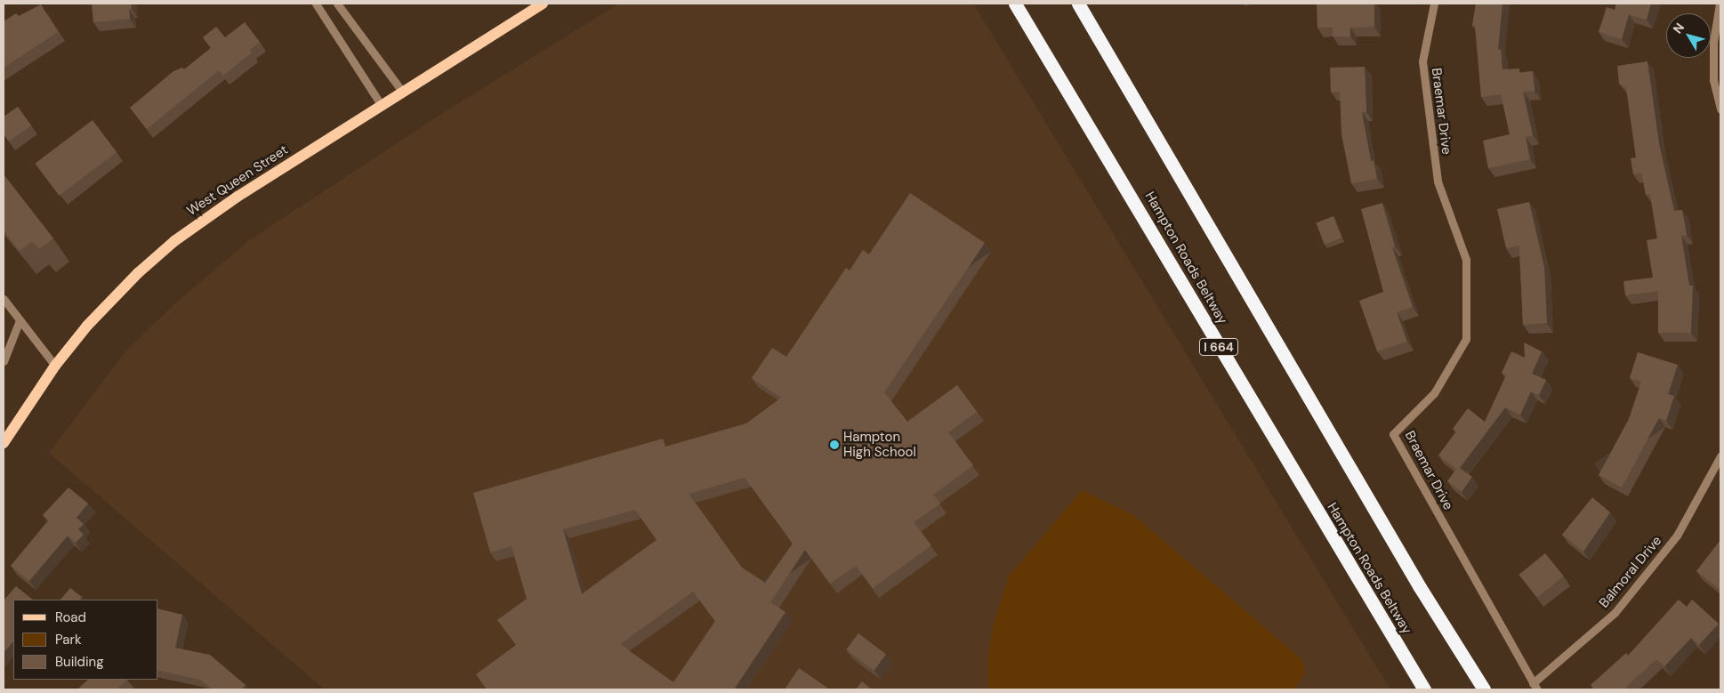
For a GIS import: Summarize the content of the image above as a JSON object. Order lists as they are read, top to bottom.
{
  "streets": {
    "highway": ["Hampton Roads Beltway", "I 664"],
    "main road": ["West Queen Street"],
    "street": ["Braemar Drive", "Balmoral Drive"]
  },
  "crossings": [
    ["Braemar Drive", "Balmoral Drive"]
  ],
  "places": ["Hampton High School"],
  "legend": ["Road", "Park", "Building"],
  "north": "top left"
}
